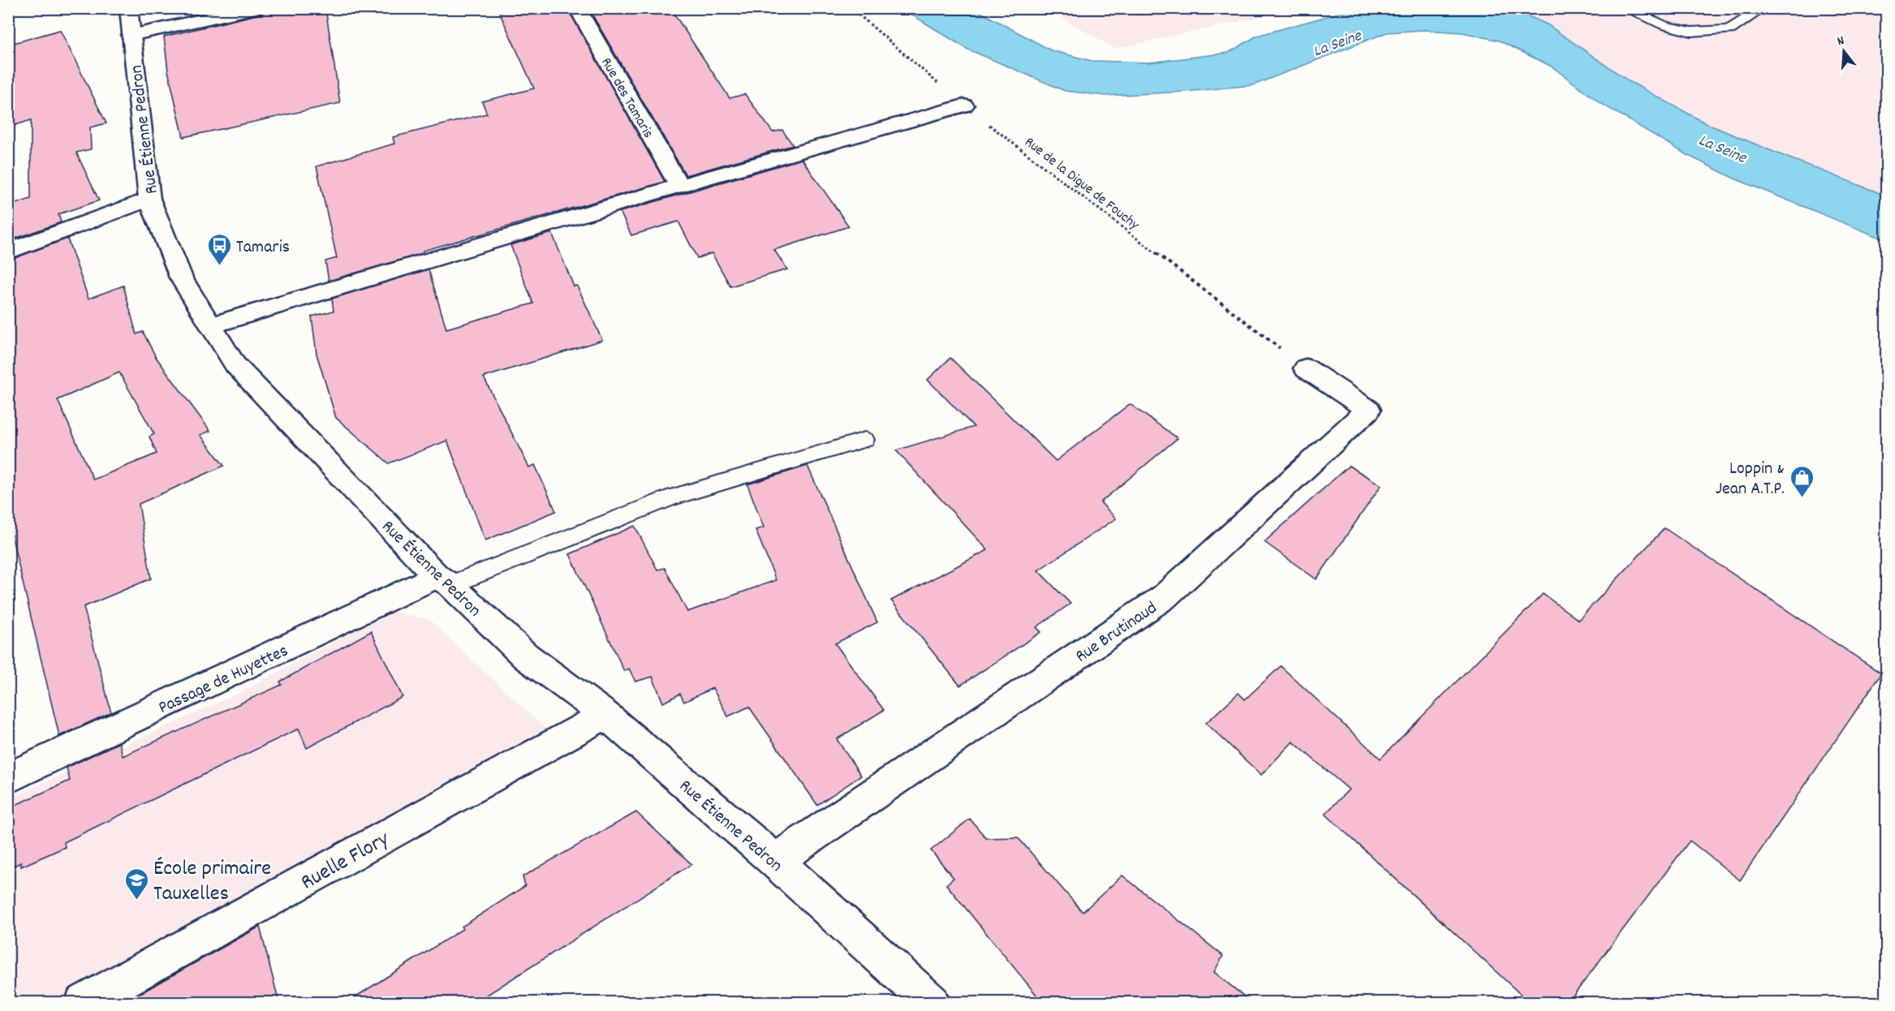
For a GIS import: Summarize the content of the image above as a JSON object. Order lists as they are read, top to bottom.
{
  "streets": {
    "street": [
      "Rue des Tamaris",
      "Rue Étienne Pedron",
      "Rue Brutinaud",
      "Passage de Huyettes",
      "Ruelle Flory"
    ],
    "path": ["Rue de la Digue de Fouchy"]
  },
  "crossings": [
    ["Rue Étienne Pedron", "Rue Brutinaud"],
    ["Rue Étienne Pedron", "Passage de Huyettes"],
    ["Rue Étienne Pedron", "Ruelle Flory"],
    ["Rue de la Digue de Fouchy", "Rue Brutinaud"]
  ],
  "water": ["La Seine"],
  "places": {
    "bus stop": ["Tamaris"],
    "shop": ["Loppin & Jean A.T.P."],
    "school or university": ["École primaire Tauxelles"]
  },
  "north": "top"
}
